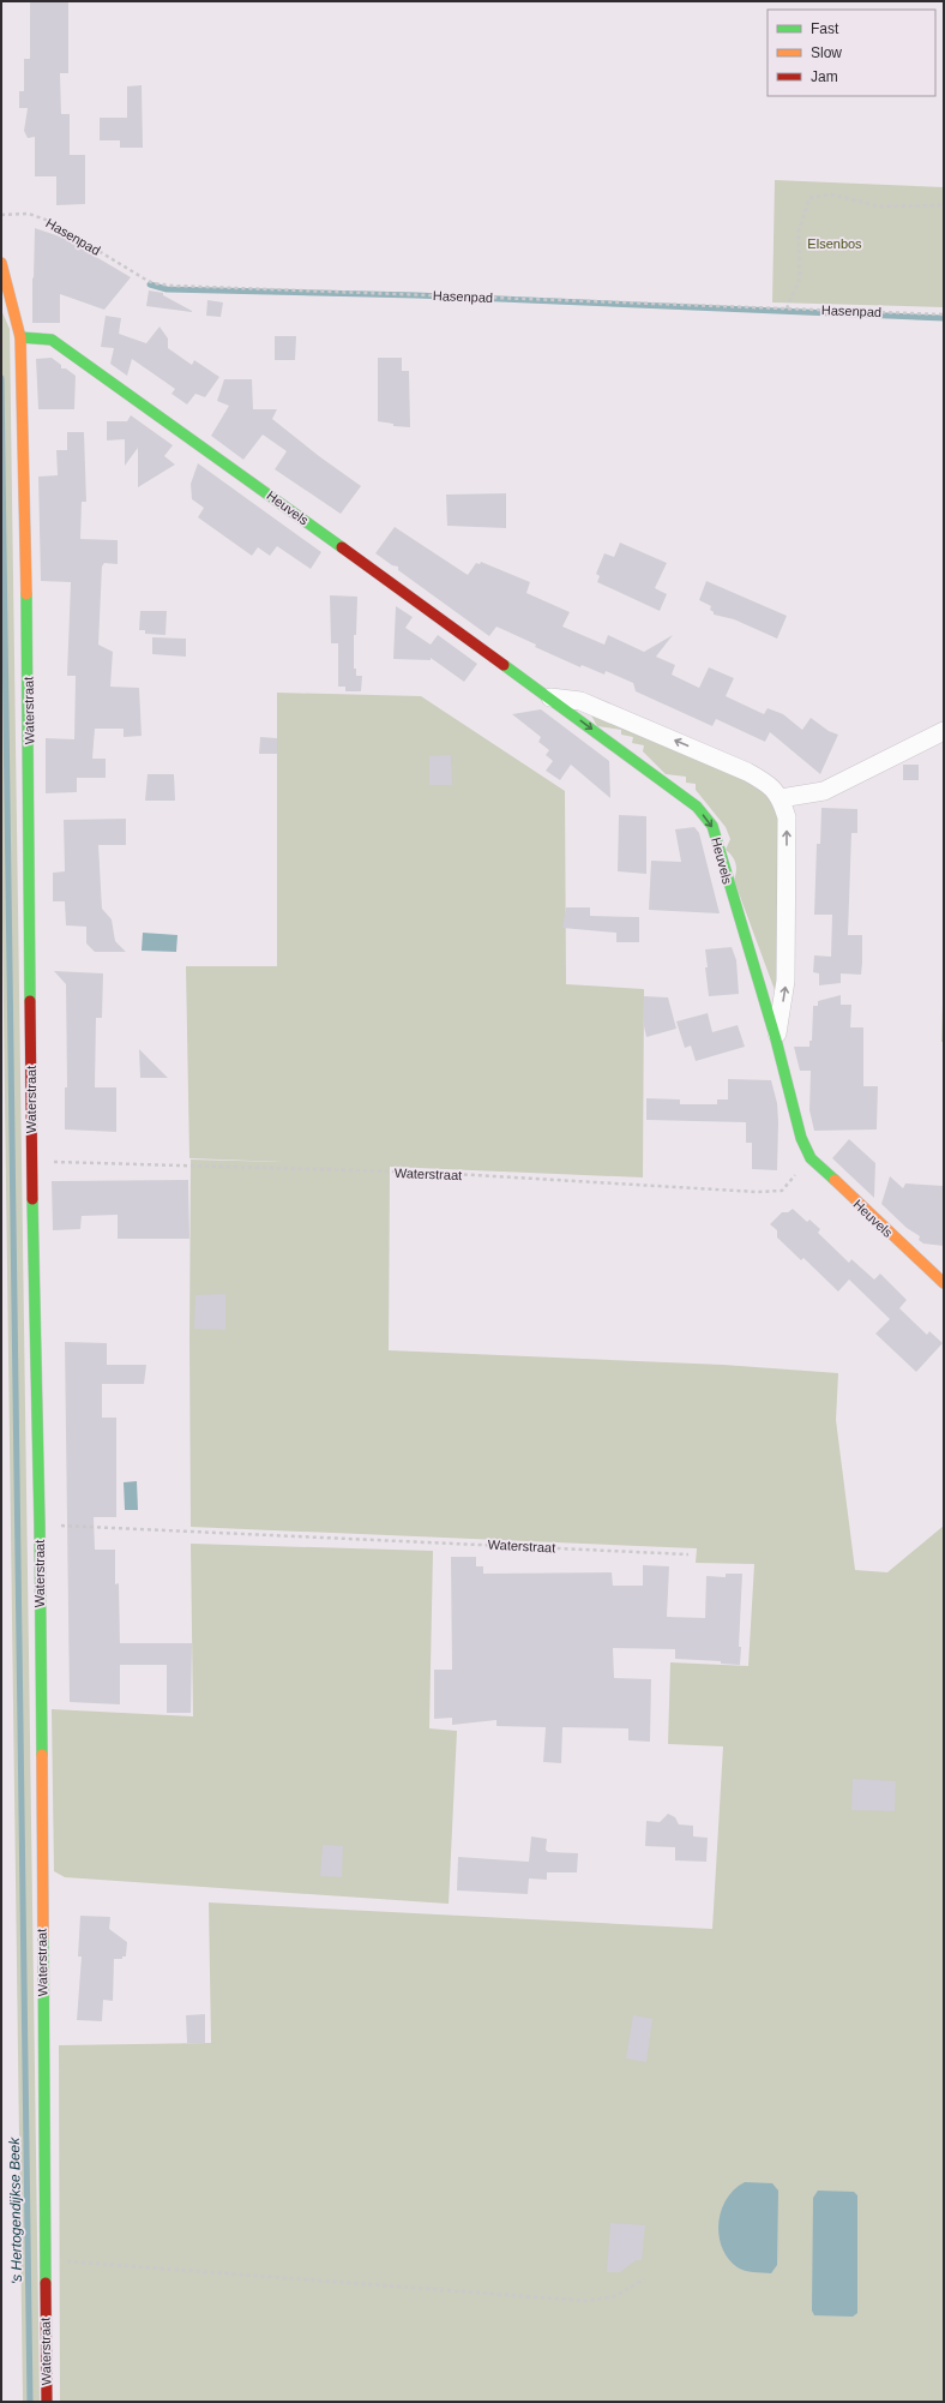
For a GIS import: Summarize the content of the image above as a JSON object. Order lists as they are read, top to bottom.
{
  "streets": {
    "street": ["Heuvels", "Waterstraat"],
    "path": ["Hasenpad"]
  },
  "crossings": [
    ["Heuvels", "Waterstraat"]
  ],
  "water": ["'s Hertogendijkse Beek"],
  "parks": ["Elsenbos"],
  "legend": ["Fast", "Slow", "Jam"]
}
